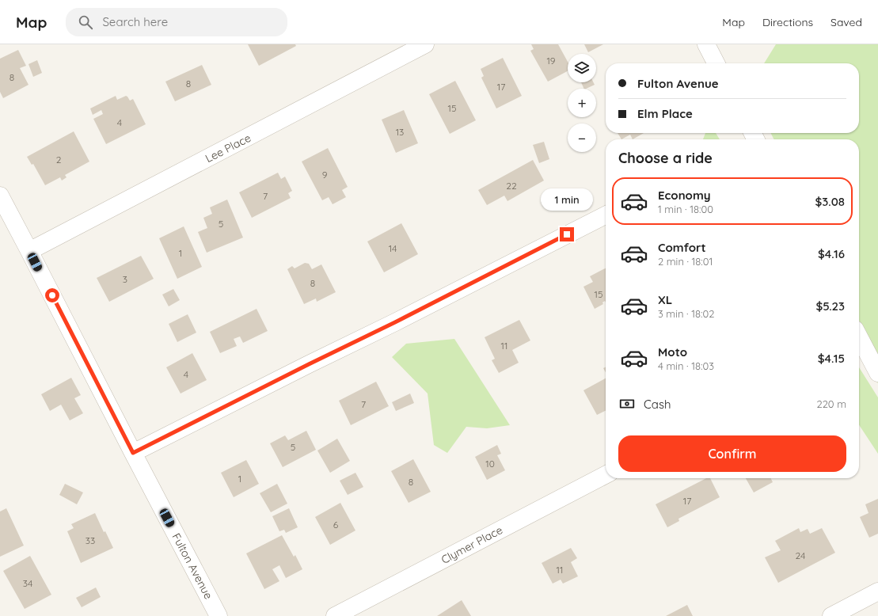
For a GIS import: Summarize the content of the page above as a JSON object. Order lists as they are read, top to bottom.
{
  "streets": {
    "street": ["Lee Place", "Clymer Place", "Fulton Avenue"]
  },
  "crossings": [
    ["Lee Place", "Fulton Avenue"]
  ],
  "house_numbers": [
    "19",
    "8",
    "8",
    "17",
    "15",
    "4",
    "13",
    "2",
    "9",
    "22",
    "7",
    "5",
    "14",
    "1",
    "3",
    "8",
    "15",
    "11",
    "4",
    "7",
    "5",
    "10",
    "1",
    "8",
    "17",
    "6",
    "33",
    "24",
    "11",
    "34"
  ],
  "page": {
    "header": "Map",
    "search": "Search here",
    "nav": ["Map", "Directions", "Saved"],
    "map_buttons": ["+", "−"],
    "banner": ["Fulton Avenue", "Elm Place"],
    "heading": "Choose a ride",
    "list": [
      {
        "name": "Economy",
        "note": "1 min · 18:00",
        "value": "$3.08"
      },
      {
        "name": "Comfort",
        "note": "2 min · 18:01",
        "value": "$4.16"
      },
      {
        "name": "XL",
        "note": "3 min · 18:02",
        "value": "$5.23"
      },
      {
        "name": "Moto",
        "note": "4 min · 18:03",
        "value": "$4.15"
      }
    ],
    "bubble": "1 min",
    "pay": ["Cash", "220 m"],
    "buttons": "Confirm"
  }
}
